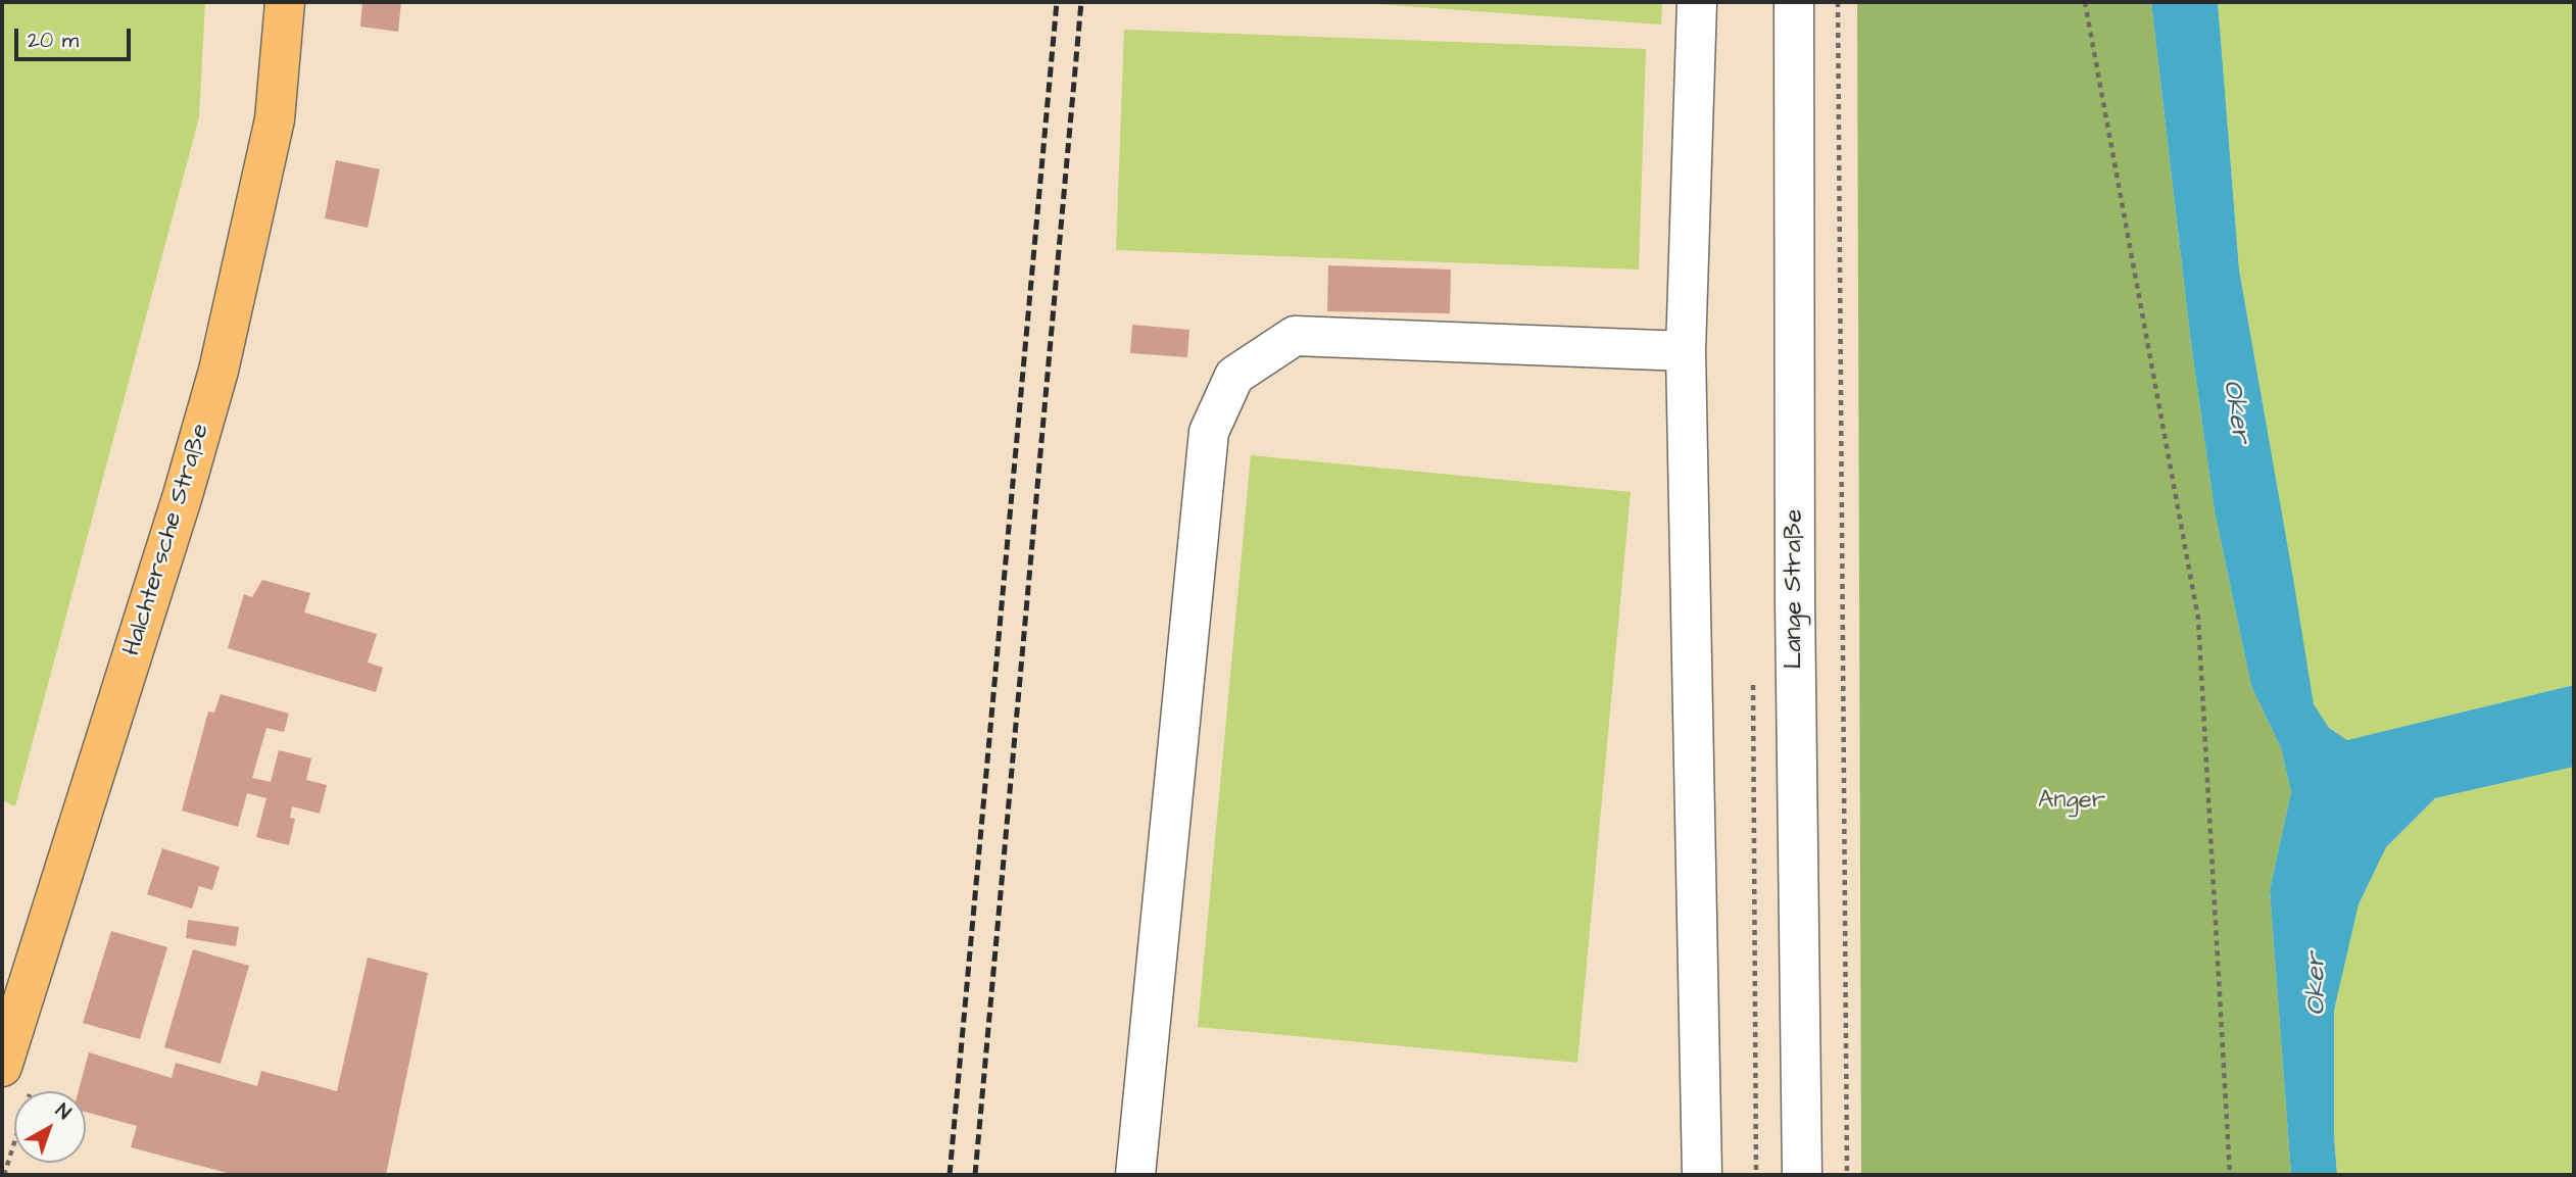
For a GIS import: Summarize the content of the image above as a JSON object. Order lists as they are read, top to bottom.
{
  "streets": {
    "main road": ["Halchtersche Straße"],
    "street": ["Lange Straße"]
  },
  "water": ["Oker"],
  "parks": ["Anger"],
  "scale_bar": "20 m",
  "north": "top right"
}
